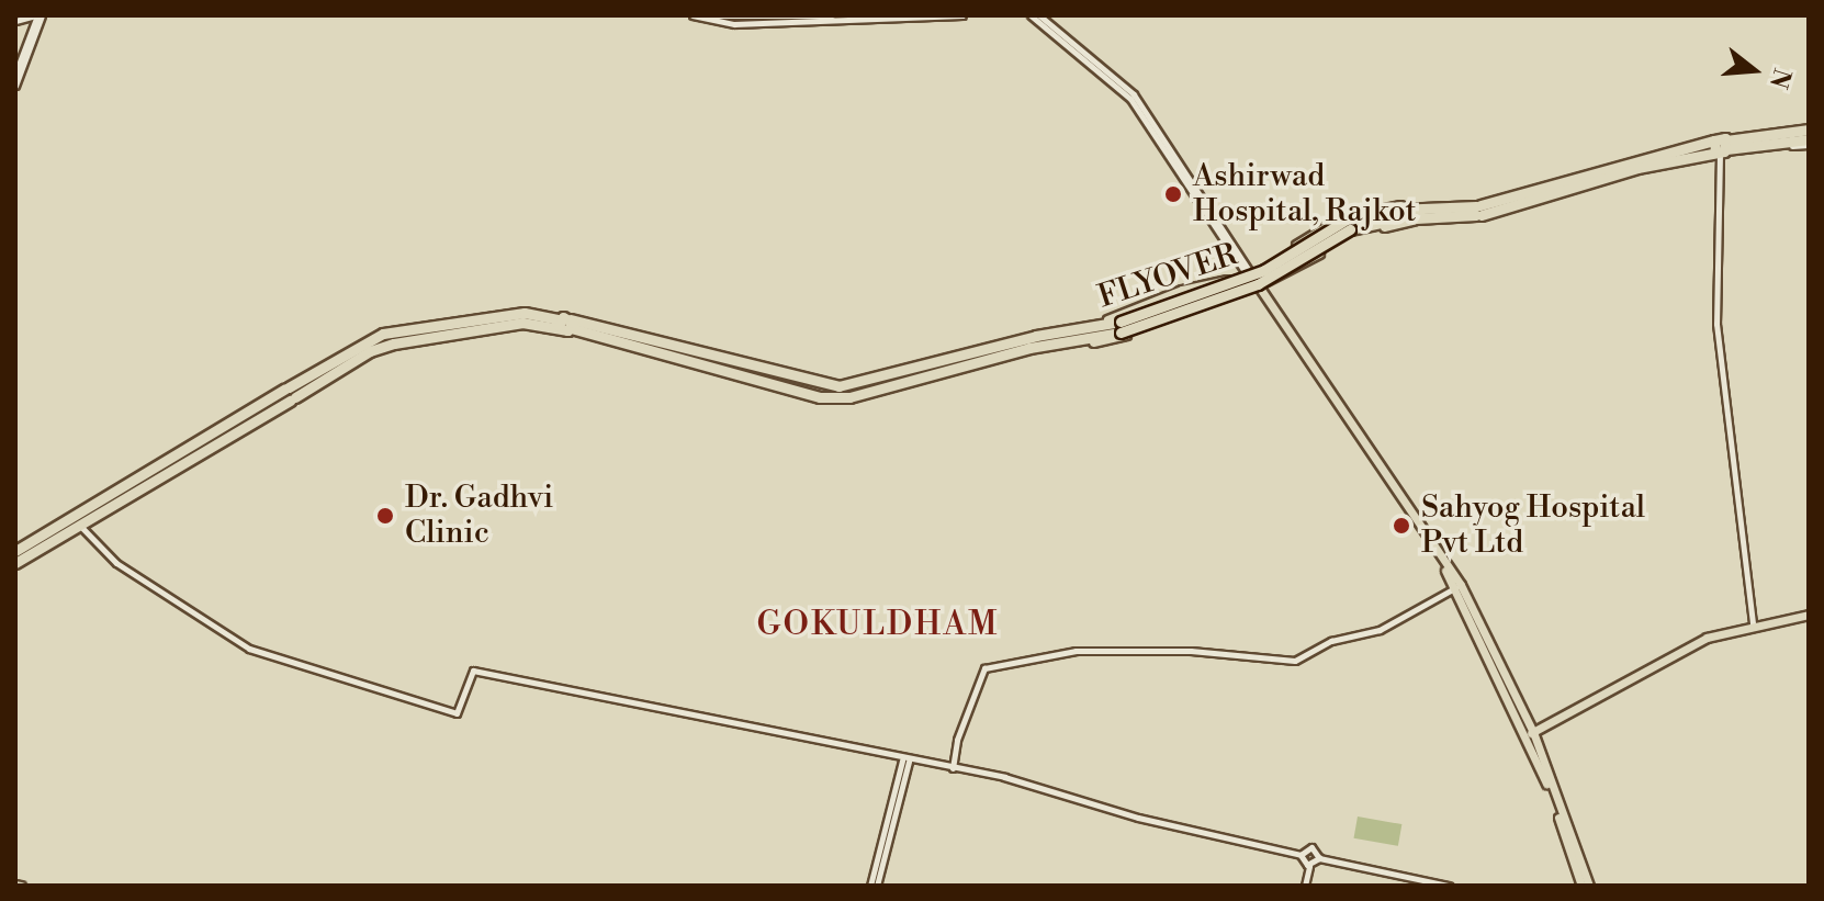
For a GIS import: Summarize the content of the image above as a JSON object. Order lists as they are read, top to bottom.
{
  "streets": {
    "highway": ["FLYOVER"]
  },
  "districts": ["GOKULDHAM"],
  "places": ["Ashirwad Hospital, Rajkot", "Dr. Gadhvi Clinic", "Sahyog Hospital Pvt Ltd"],
  "north": "right"
}
